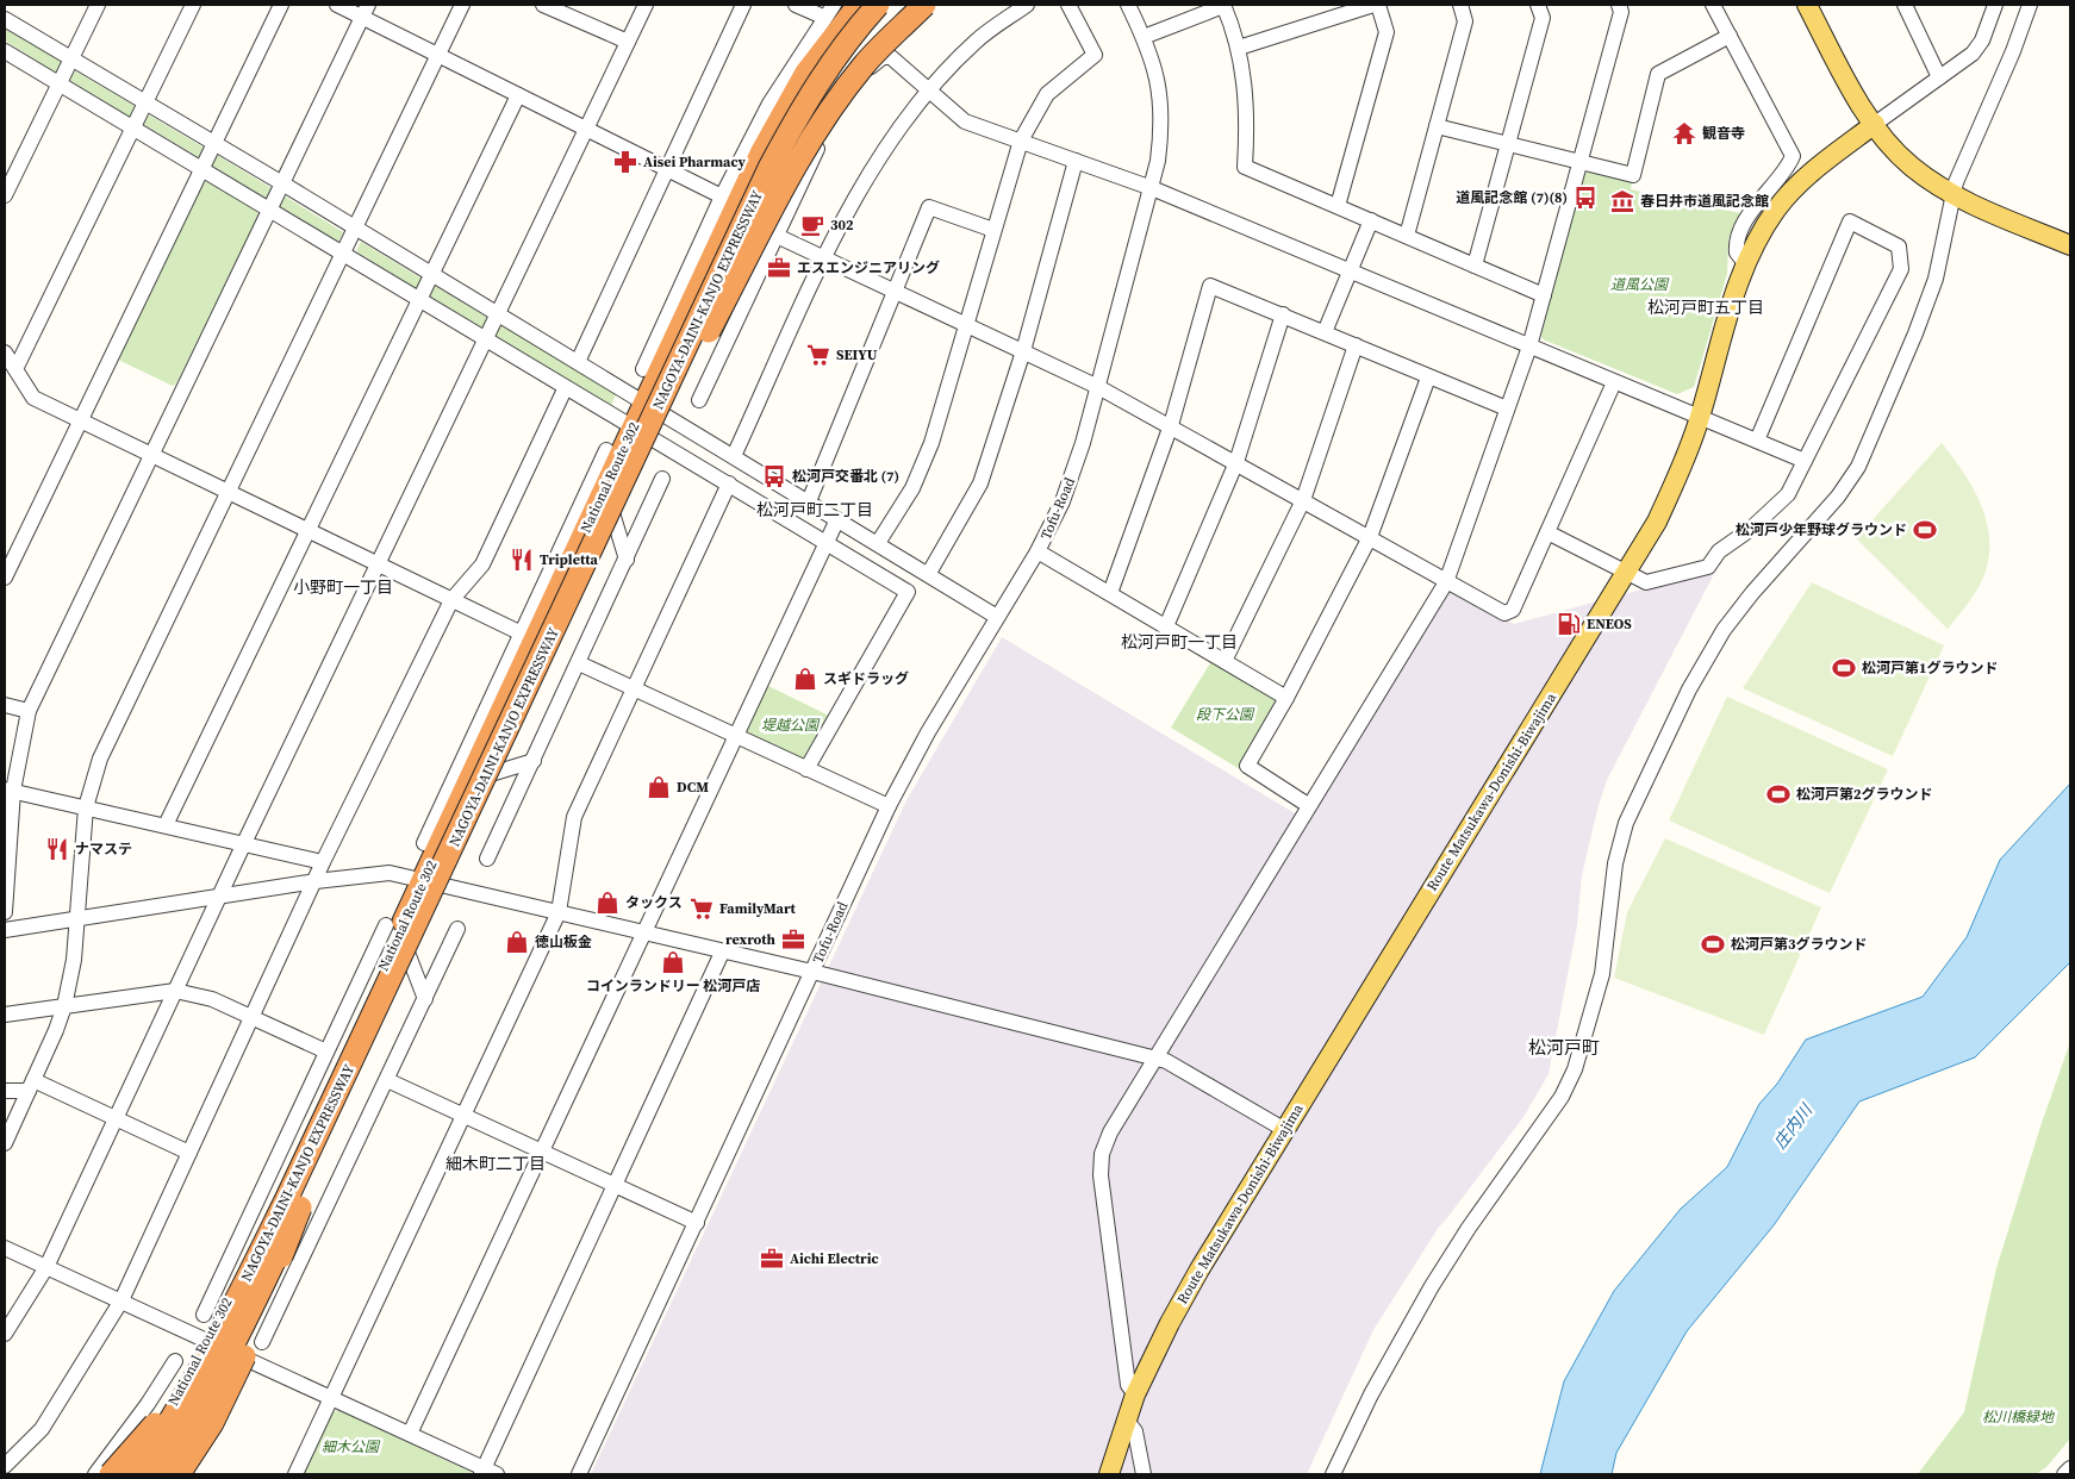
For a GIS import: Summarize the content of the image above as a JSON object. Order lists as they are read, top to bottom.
{
  "streets": {
    "highway": ["NAGOYA-DAINI-KANJO EXPRESSWAY", "National Route 302"],
    "main road": ["Route Matsukawa-Donishi-Biwajima"],
    "street": ["Tofu-Road"]
  },
  "districts": [
    "松河戸町五丁目",
    "松河戸町二丁目",
    "小野町一丁目",
    "松河戸町一丁目",
    "松河戸町",
    "細木町二丁目"
  ],
  "water": ["庄内川"],
  "parks": [
    "道風公園",
    "段下公園",
    "堤越公園",
    "松川橋緑地",
    "細木公園"
  ],
  "places": {
    "temple": ["観音寺"],
    "pharmacy": ["Aisei Pharmacy"],
    "bus stop": ["道風記念館 (7)(8)", "松河戸交番北 (7)"],
    "museum": ["春日井市道風記念館"],
    "cafe": ["302"],
    "office": ["エスエンジニアリング", "rexroth", "Aichi Electric"],
    "supermarket": ["SEIYU", "FamilyMart"],
    "sports": [
      "松河戸少年野球グラウンド",
      "松河戸第1グラウンド",
      "松河戸第2グラウンド",
      "松河戸第3グラウンド"
    ],
    "restaurant": ["Tripletta", "ナマステ"],
    "fuel station": ["ENEOS"],
    "shop": [
      "スギドラッグ",
      "DCM",
      "タックス",
      "徳山板金",
      "コインランドリー 松河戸店"
    ]
  }
}
